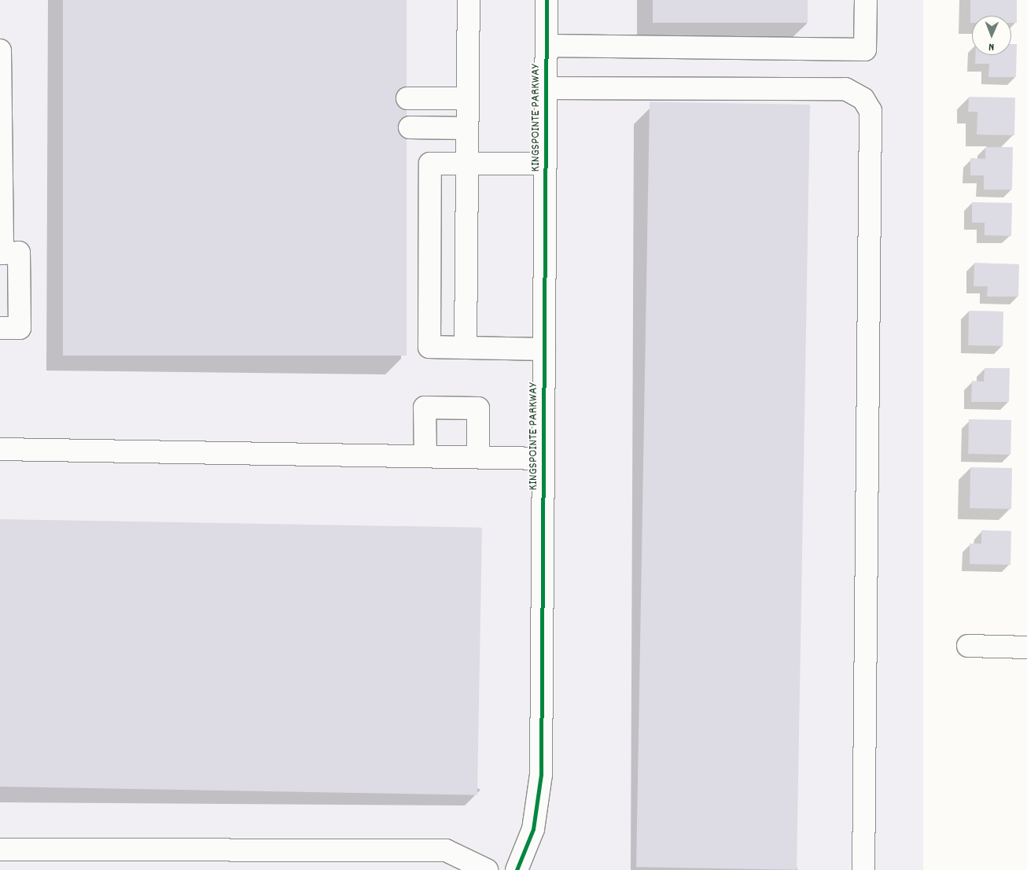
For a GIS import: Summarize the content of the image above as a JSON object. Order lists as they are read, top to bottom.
{
  "streets": {
    "street": ["KINGSPOINTE PARKWAY"]
  },
  "north": "bottom"
}
